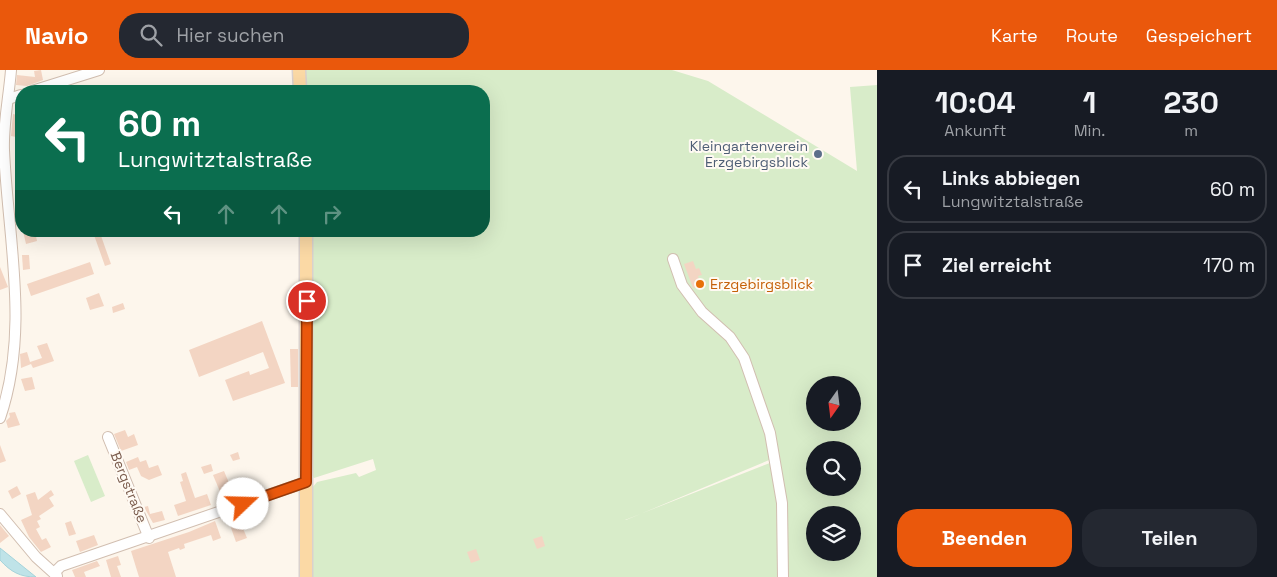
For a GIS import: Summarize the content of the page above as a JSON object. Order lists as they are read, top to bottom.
{
  "streets": {
    "street": ["Bergstraße"]
  },
  "places": ["Kleingartenverein Erzgebirgsblick", "Erzgebirgsblick"],
  "north": "bottom",
  "page": {
    "header": "Navio",
    "search": "Hier suchen",
    "nav": ["Karte", "Route", "Gespeichert"],
    "eta": [
      "10:04",
      "Ankunft",
      "1",
      "Min.",
      "230",
      "m"
    ],
    "turn": ["60 m", "Lungwitztalstraße"],
    "list": [
      {
        "name": "Links abbiegen",
        "note": "Lungwitztalstraße",
        "value": "60 m"
      },
      {
        "name": "Ziel erreicht",
        "value": "170 m"
      }
    ],
    "buttons": ["Beenden", "Teilen"]
  }
}
